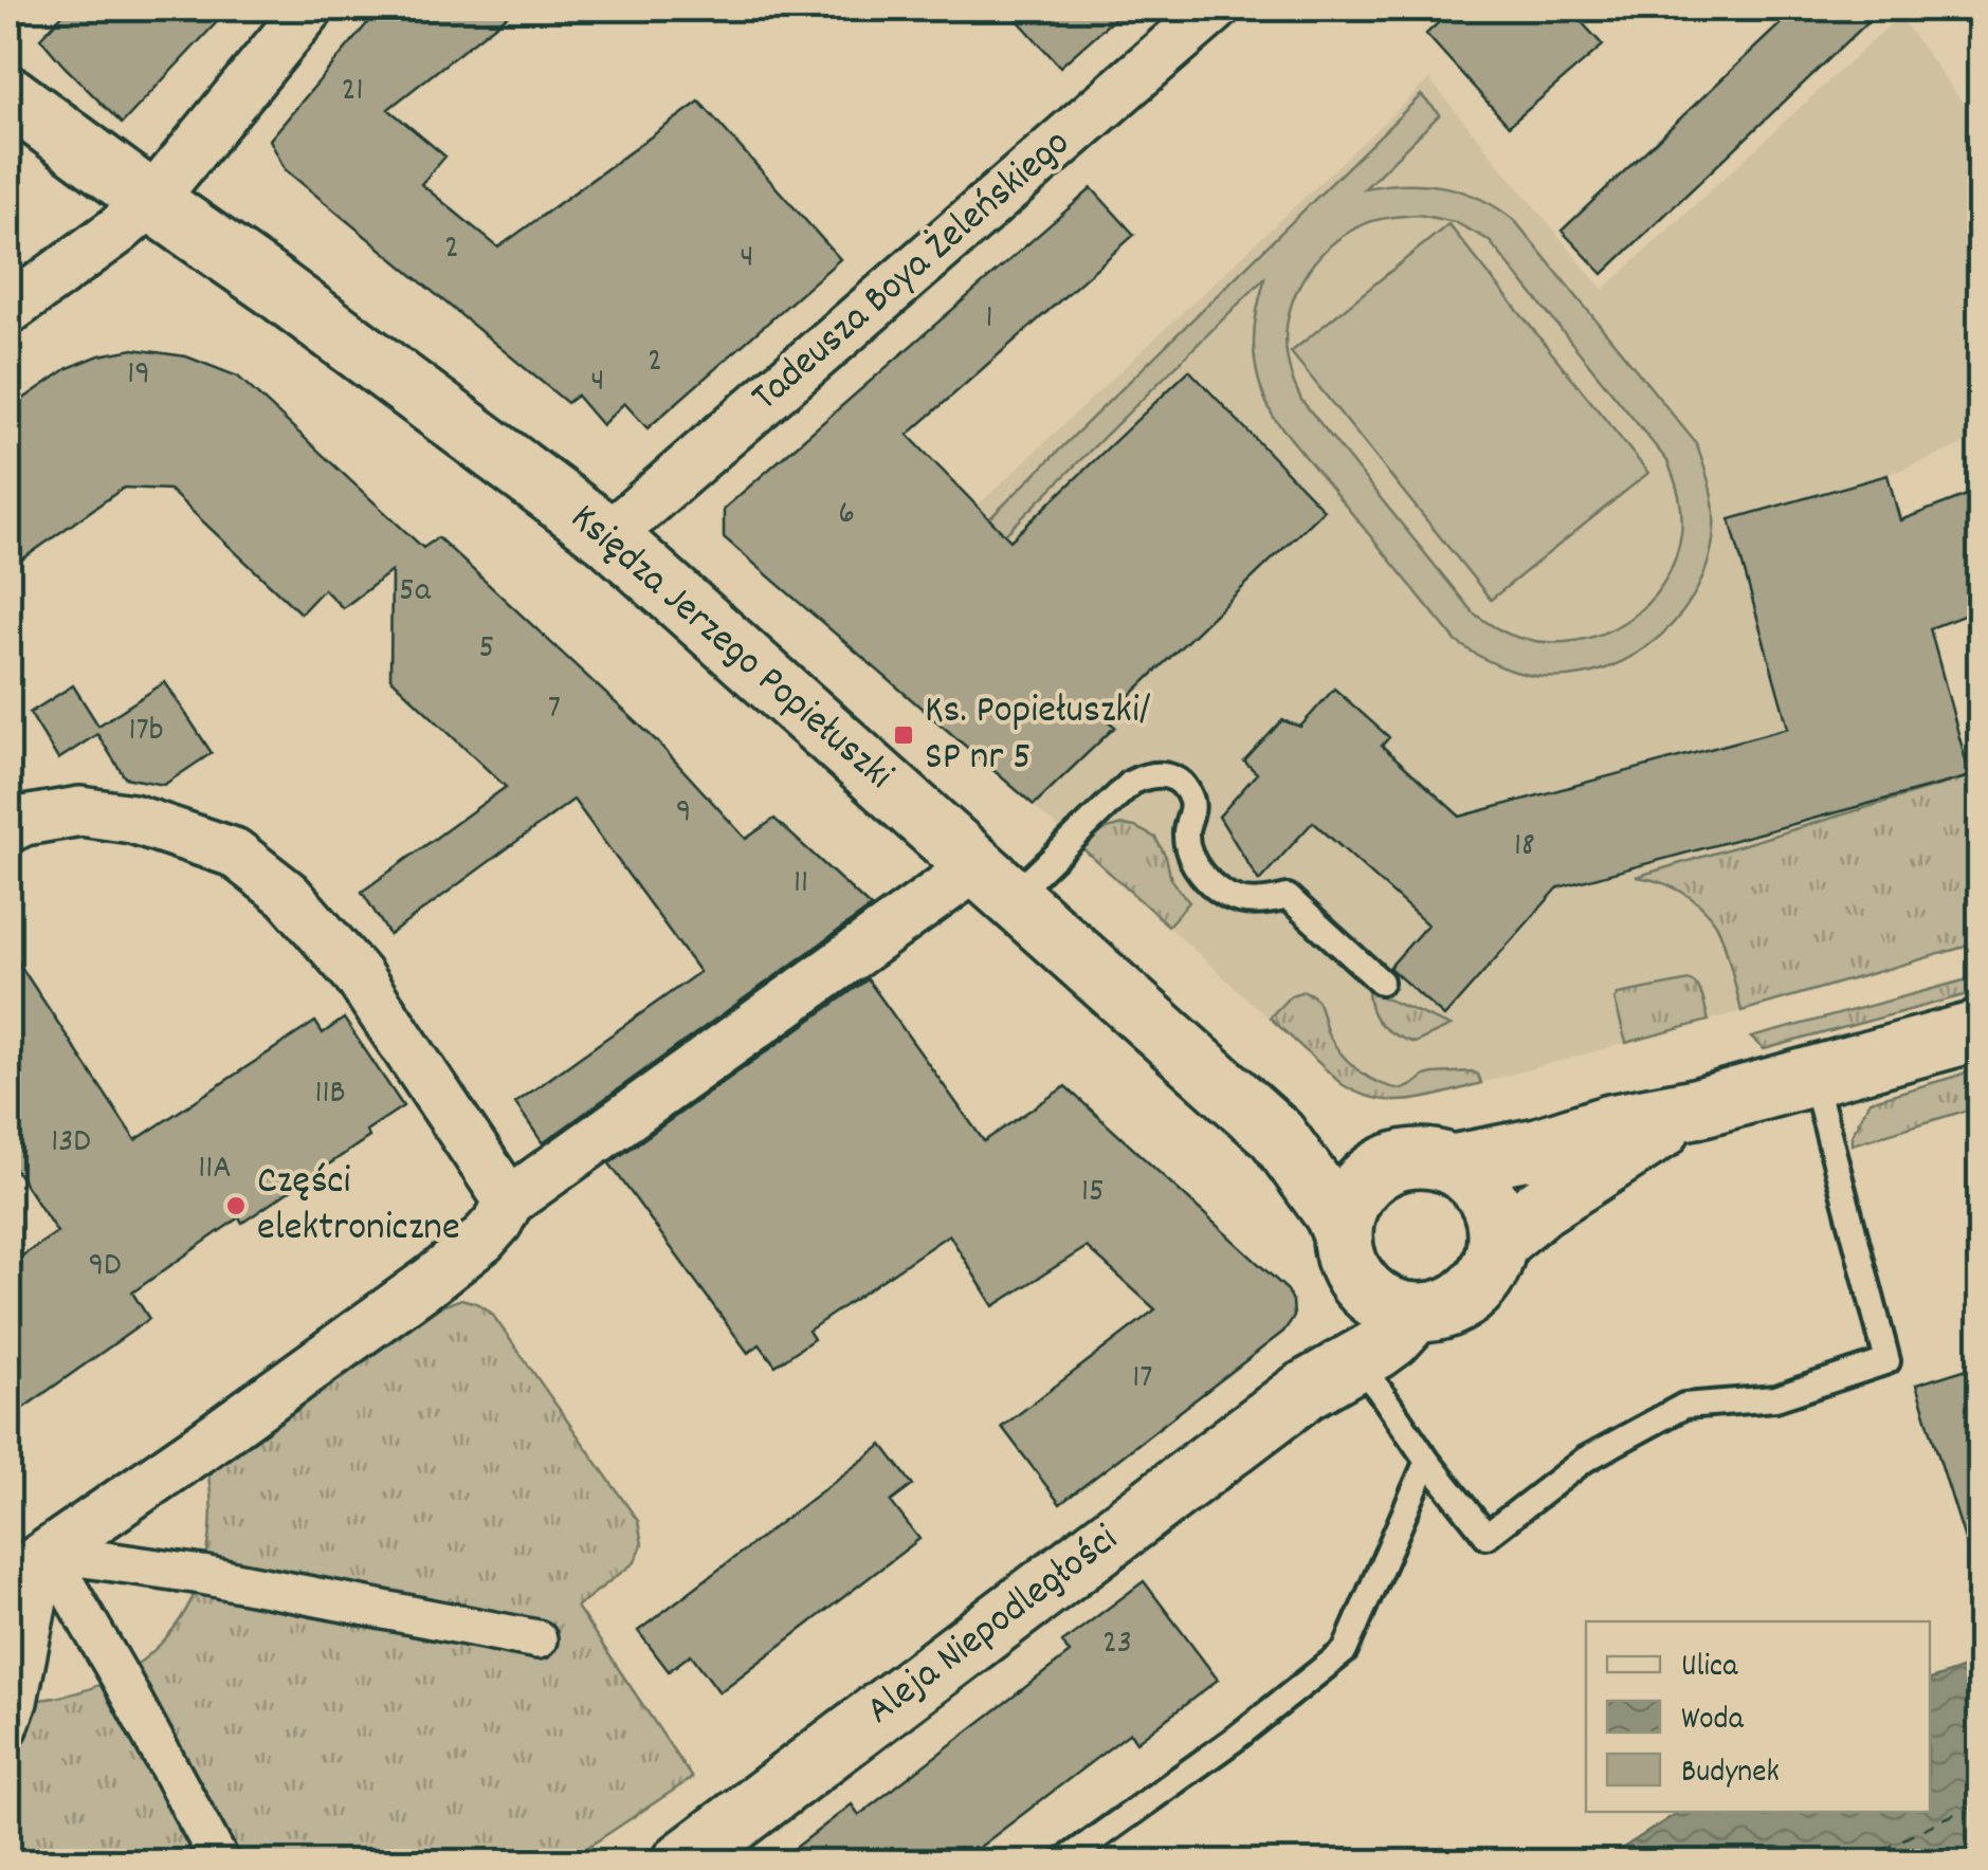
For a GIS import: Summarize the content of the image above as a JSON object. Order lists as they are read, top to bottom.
{
  "streets": {
    "street": ["Tadeusza Boya Żeleńskiego", "Księdza Jerzego Popiełuszki", "Aleja Niepodległości"]
  },
  "crossings": [
    ["Tadeusza Boya Żeleńskiego", "Księdza Jerzego Popiełuszki"],
    ["Księdza Jerzego Popiełuszki", "Aleja Niepodległości"]
  ],
  "places": {
    "transit": ["Ks. Popiełuszki/ SP nr 5"],
    "other": ["Części elektroniczne"]
  },
  "house_numbers": [
    "21",
    "2",
    "4",
    "1",
    "2",
    "19",
    "4",
    "6",
    "5a",
    "5",
    "7",
    "17b",
    "9",
    "18",
    "11",
    "11B",
    "13D",
    "11A",
    "15",
    "9D",
    "17",
    "23"
  ],
  "legend": ["Ulica", "Woda", "Budynek"]
}
